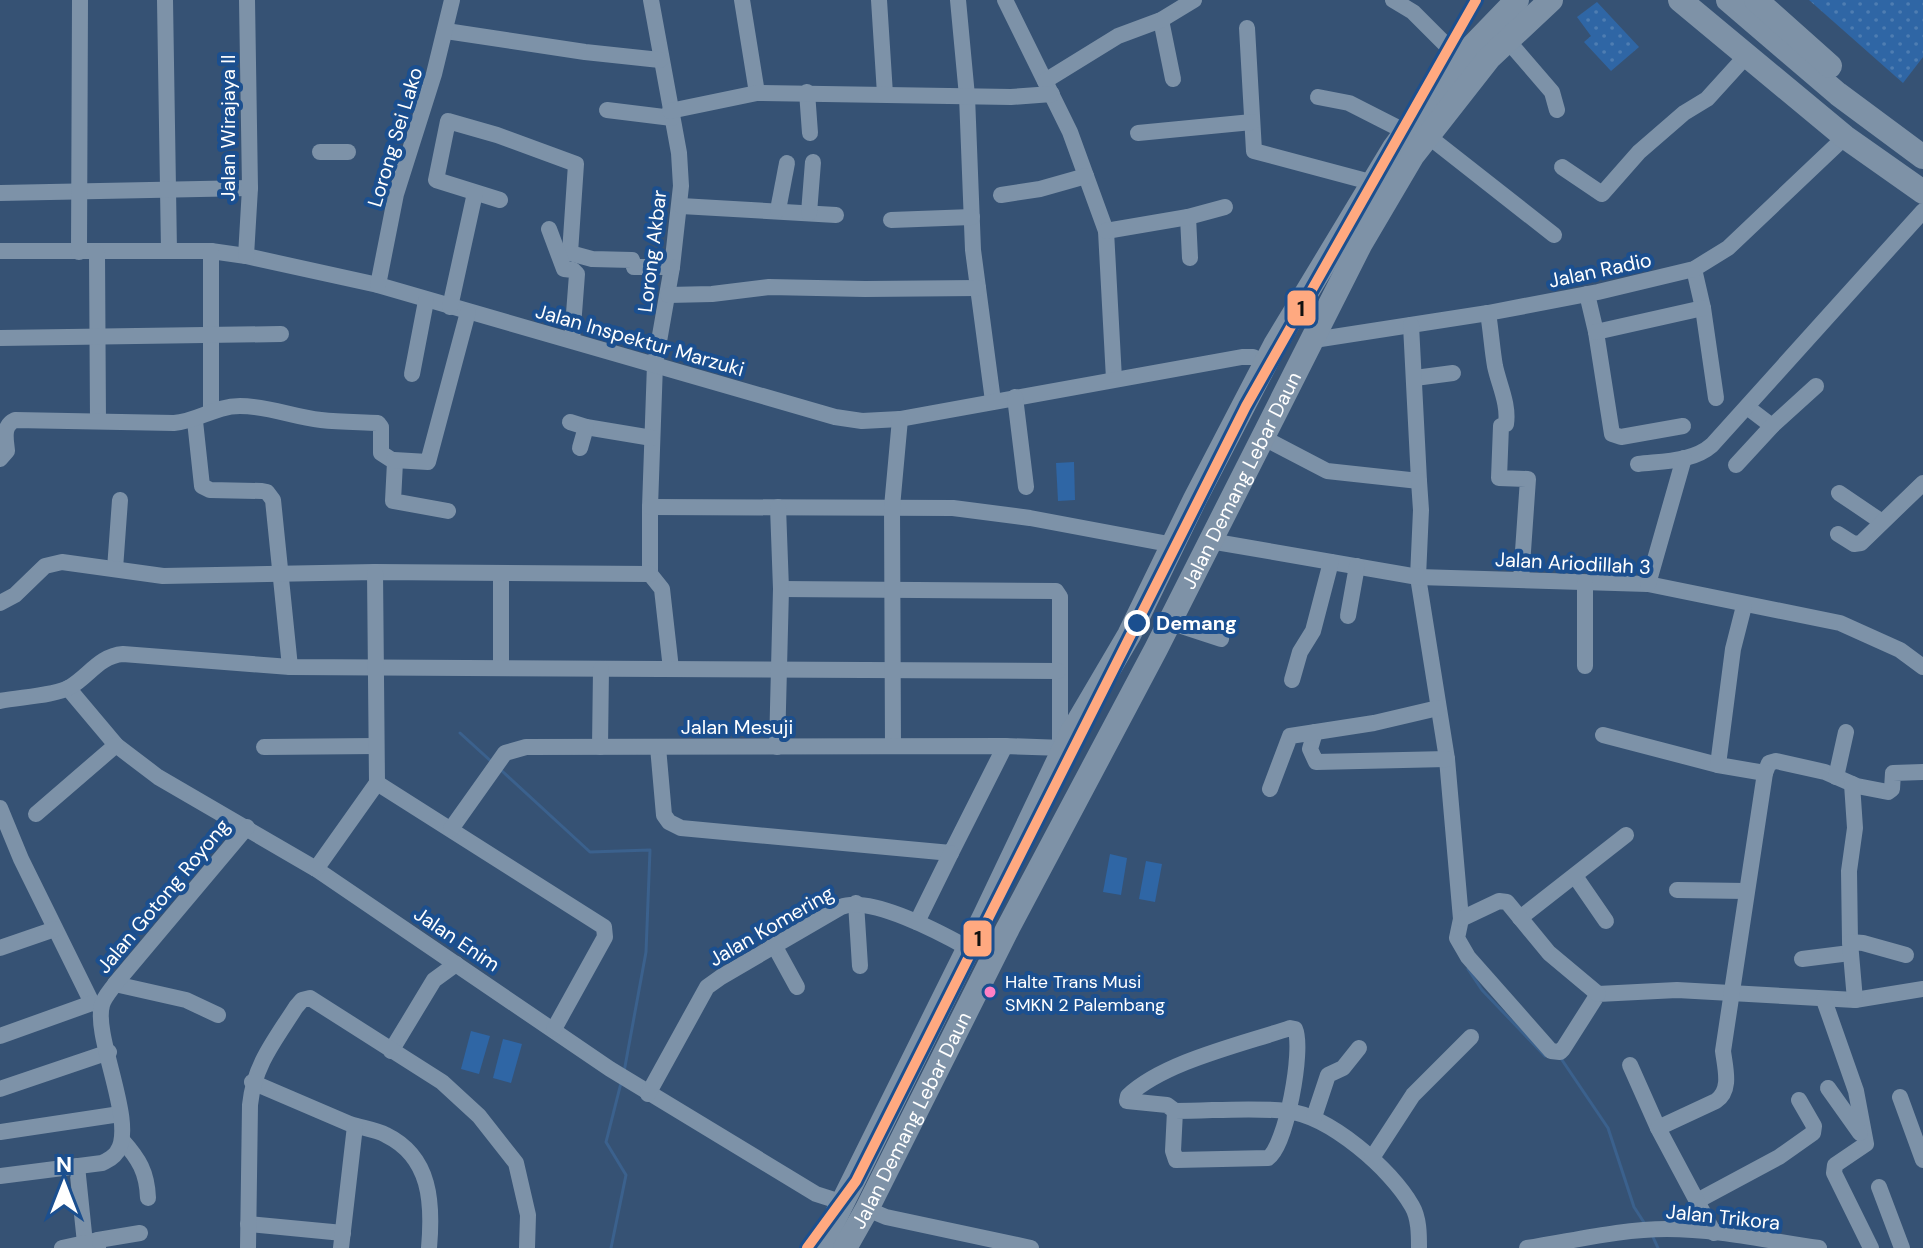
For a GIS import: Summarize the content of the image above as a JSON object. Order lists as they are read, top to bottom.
{
  "streets": {
    "highway": ["Jalan Demang Lebar Daun"],
    "street": [
      "Jalan Wirajaya II",
      "Lorong Sei Lako",
      "Lorong Akbar",
      "Jalan Radio",
      "Jalan Inspektur Marzuki",
      "Jalan Ariodillah 3",
      "Jalan Mesuji",
      "Jalan Gotong Royong",
      "Jalan Komering",
      "Jalan Enim",
      "Jalan Trikora"
    ]
  },
  "crossings": [
    ["Jalan Wirajaya II", "Jalan Inspektur Marzuki"],
    ["Lorong Sei Lako", "Jalan Inspektur Marzuki"],
    ["Lorong Akbar", "Jalan Inspektur Marzuki"],
    ["Jalan Radio", "Jalan Demang Lebar Daun"],
    ["Jalan Inspektur Marzuki", "Jalan Demang Lebar Daun"],
    ["Jalan Demang Lebar Daun", "Jalan Ariodillah 3"],
    ["Jalan Demang Lebar Daun", "Jalan Mesuji"],
    ["Jalan Demang Lebar Daun", "Jalan Komering"],
    ["Jalan Demang Lebar Daun", "Jalan Enim"],
    ["Jalan Gotong Royong", "Jalan Enim"],
    ["Jalan Komering", "Jalan Enim"]
  ],
  "places": ["Demang", "Halte Trans Musi SMKN 2 Palembang"],
  "lines": ["transit line 1"],
  "north": "top"
}
